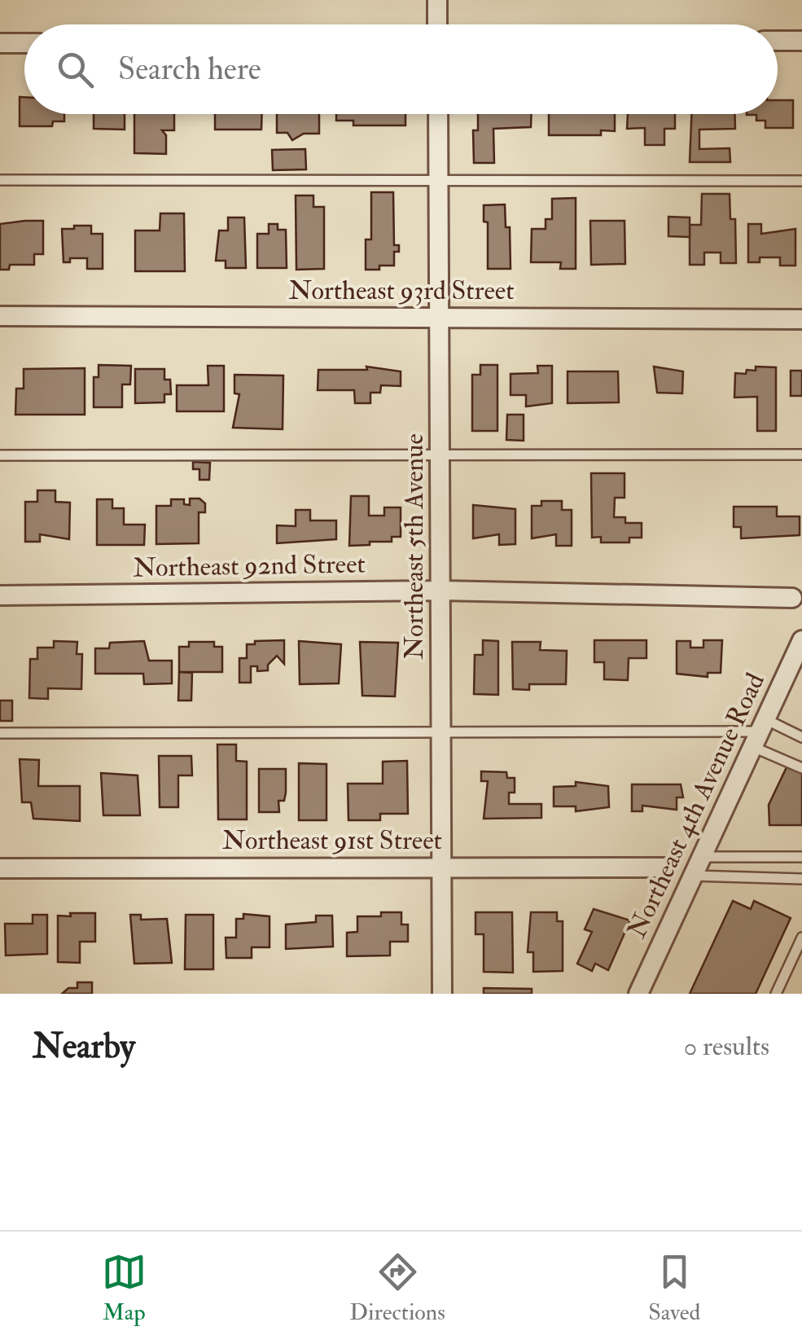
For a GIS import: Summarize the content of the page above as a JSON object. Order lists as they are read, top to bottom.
{
  "streets": {
    "street": [
      "Northeast 93rd Street",
      "Northeast 5th Avenue",
      "Northeast 92nd Street",
      "Northeast 4th Avenue Road",
      "Northeast 91st Street"
    ]
  },
  "crossings": [
    ["Northeast 93rd Street", "Northeast 5th Avenue"],
    ["Northeast 5th Avenue", "Northeast 92nd Street"],
    ["Northeast 5th Avenue", "Northeast 91st Street"]
  ],
  "page": {
    "search": "Search here",
    "heading": ["Nearby", "0 results"],
    "nav": ["Map", "Directions", "Saved"]
  }
}
